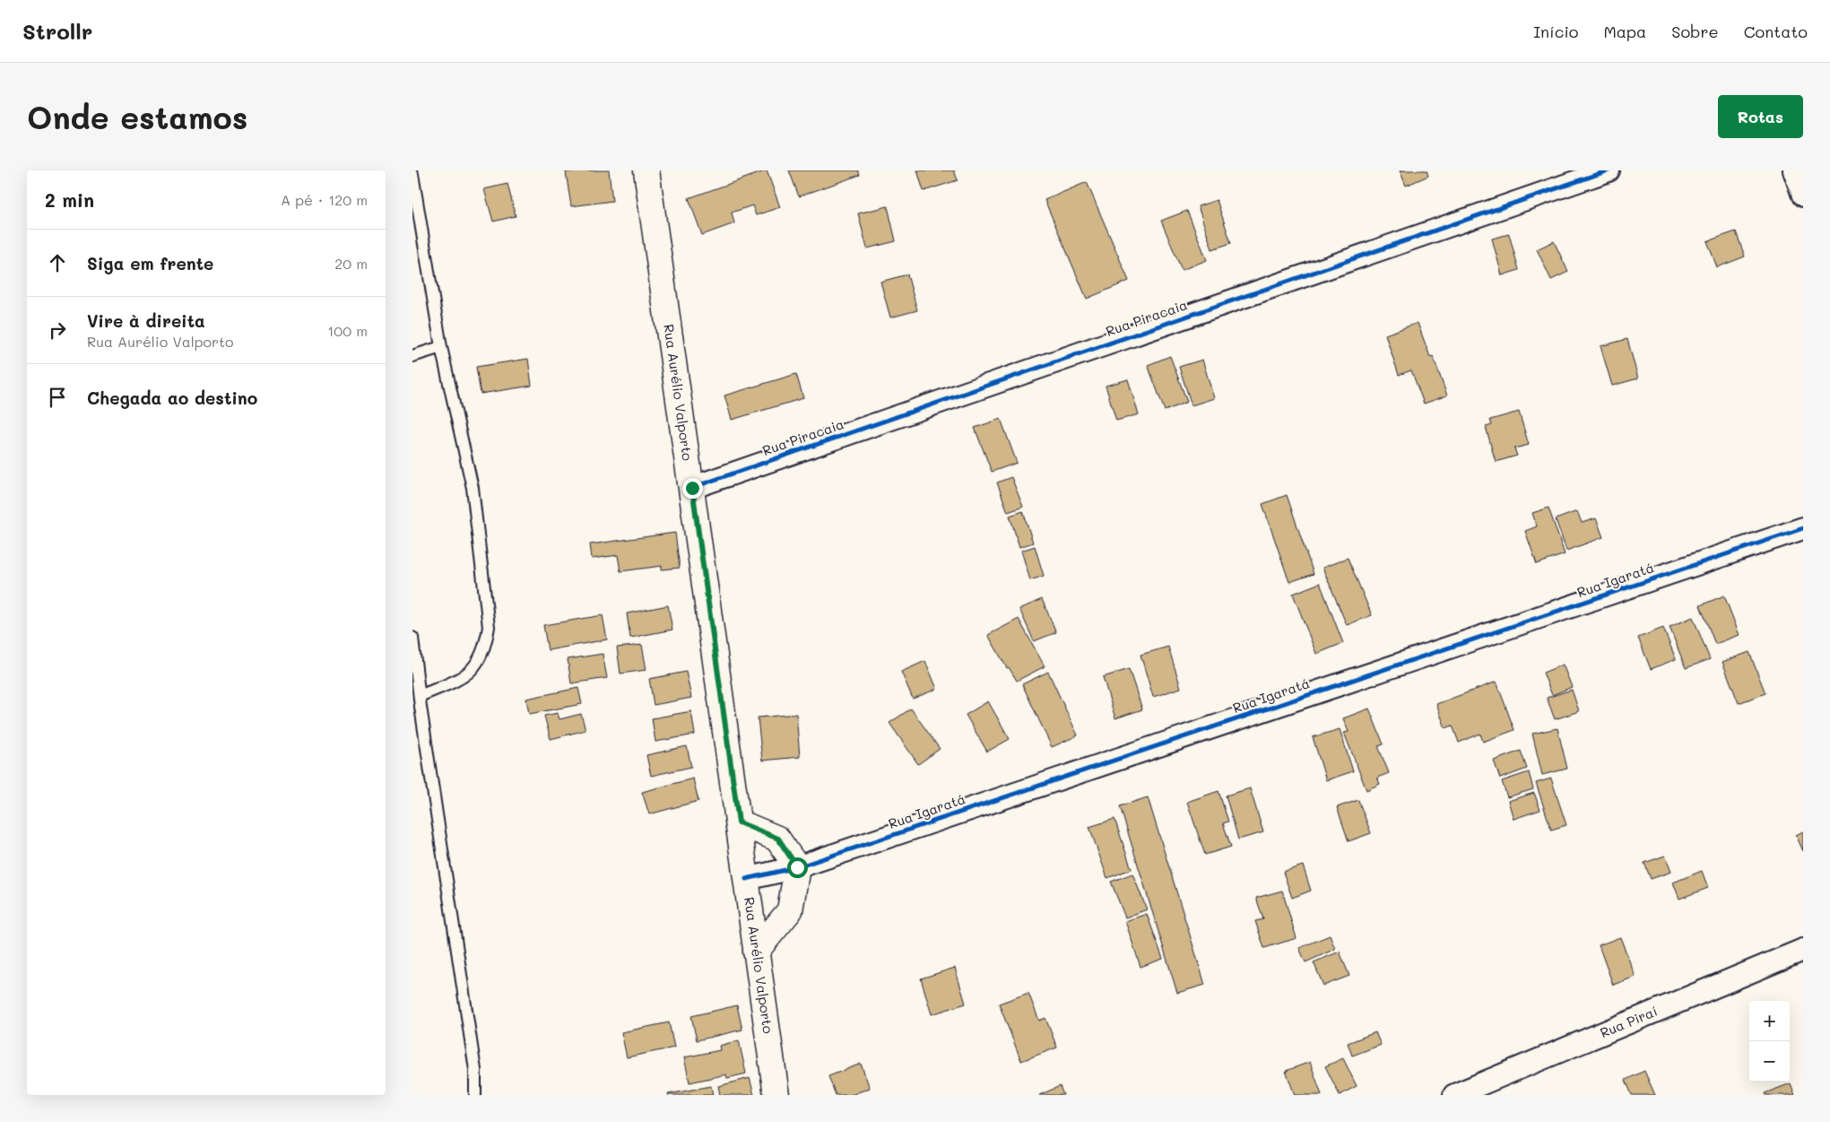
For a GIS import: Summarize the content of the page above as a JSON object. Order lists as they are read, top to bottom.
{
  "streets": {
    "main road": ["Rua Aurélio Valporto"],
    "street": ["Rua Piracaia", "Rua Igaratá", "Rua Piraí"]
  },
  "crossings": [
    ["Rua Piracaia", "Rua Aurélio Valporto"],
    ["Rua Aurélio Valporto", "Rua Igaratá"]
  ],
  "page": {
    "header": "Strollr",
    "nav": [
      "Início",
      "Mapa",
      "Sobre",
      "Contato"
    ],
    "buttons": "Rotas",
    "title": "Onde estamos",
    "heading": ["2 min", "A pé · 120 m"],
    "list": [
      ["Siga em frente", "20 m"],
      ["Vire à direita", "Rua Aurélio Valporto", "100 m"],
      "Chegada ao destino"
    ],
    "map_buttons": ["+", "−"]
  }
}
